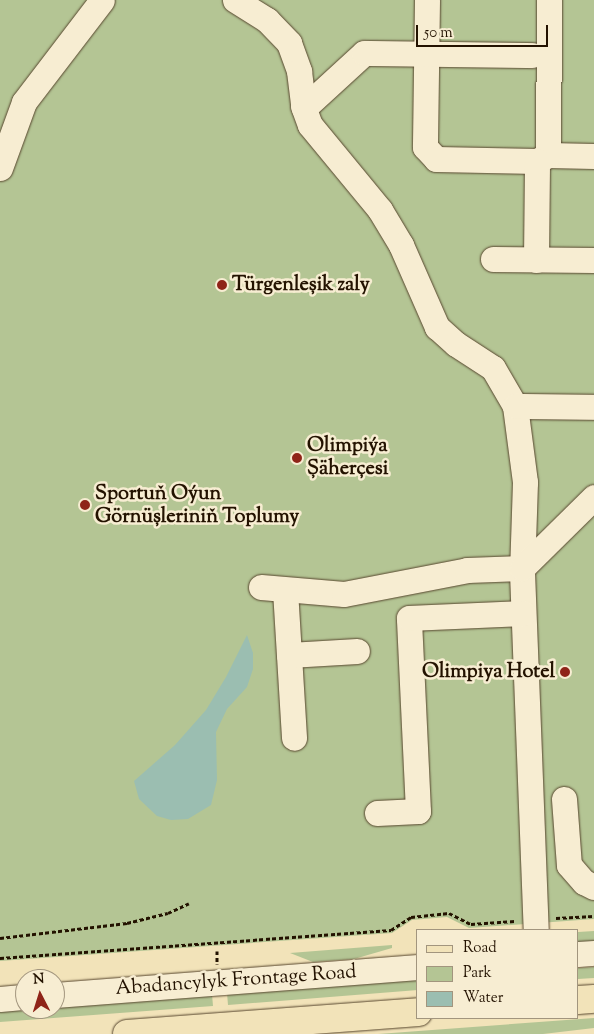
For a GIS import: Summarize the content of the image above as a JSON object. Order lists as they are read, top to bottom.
{
  "streets": {
    "street": ["Abadancylyk Frontage Road"]
  },
  "places": [
    "Türgenleşik zaly",
    "Olimpiýa Şäherçesi",
    "Sportuň Oýun Görnüşleriniň Toplumy",
    "Olimpiya Hotel"
  ],
  "legend": ["Road", "Park", "Water"],
  "scale_bar": "50 m",
  "north": "top"
}
